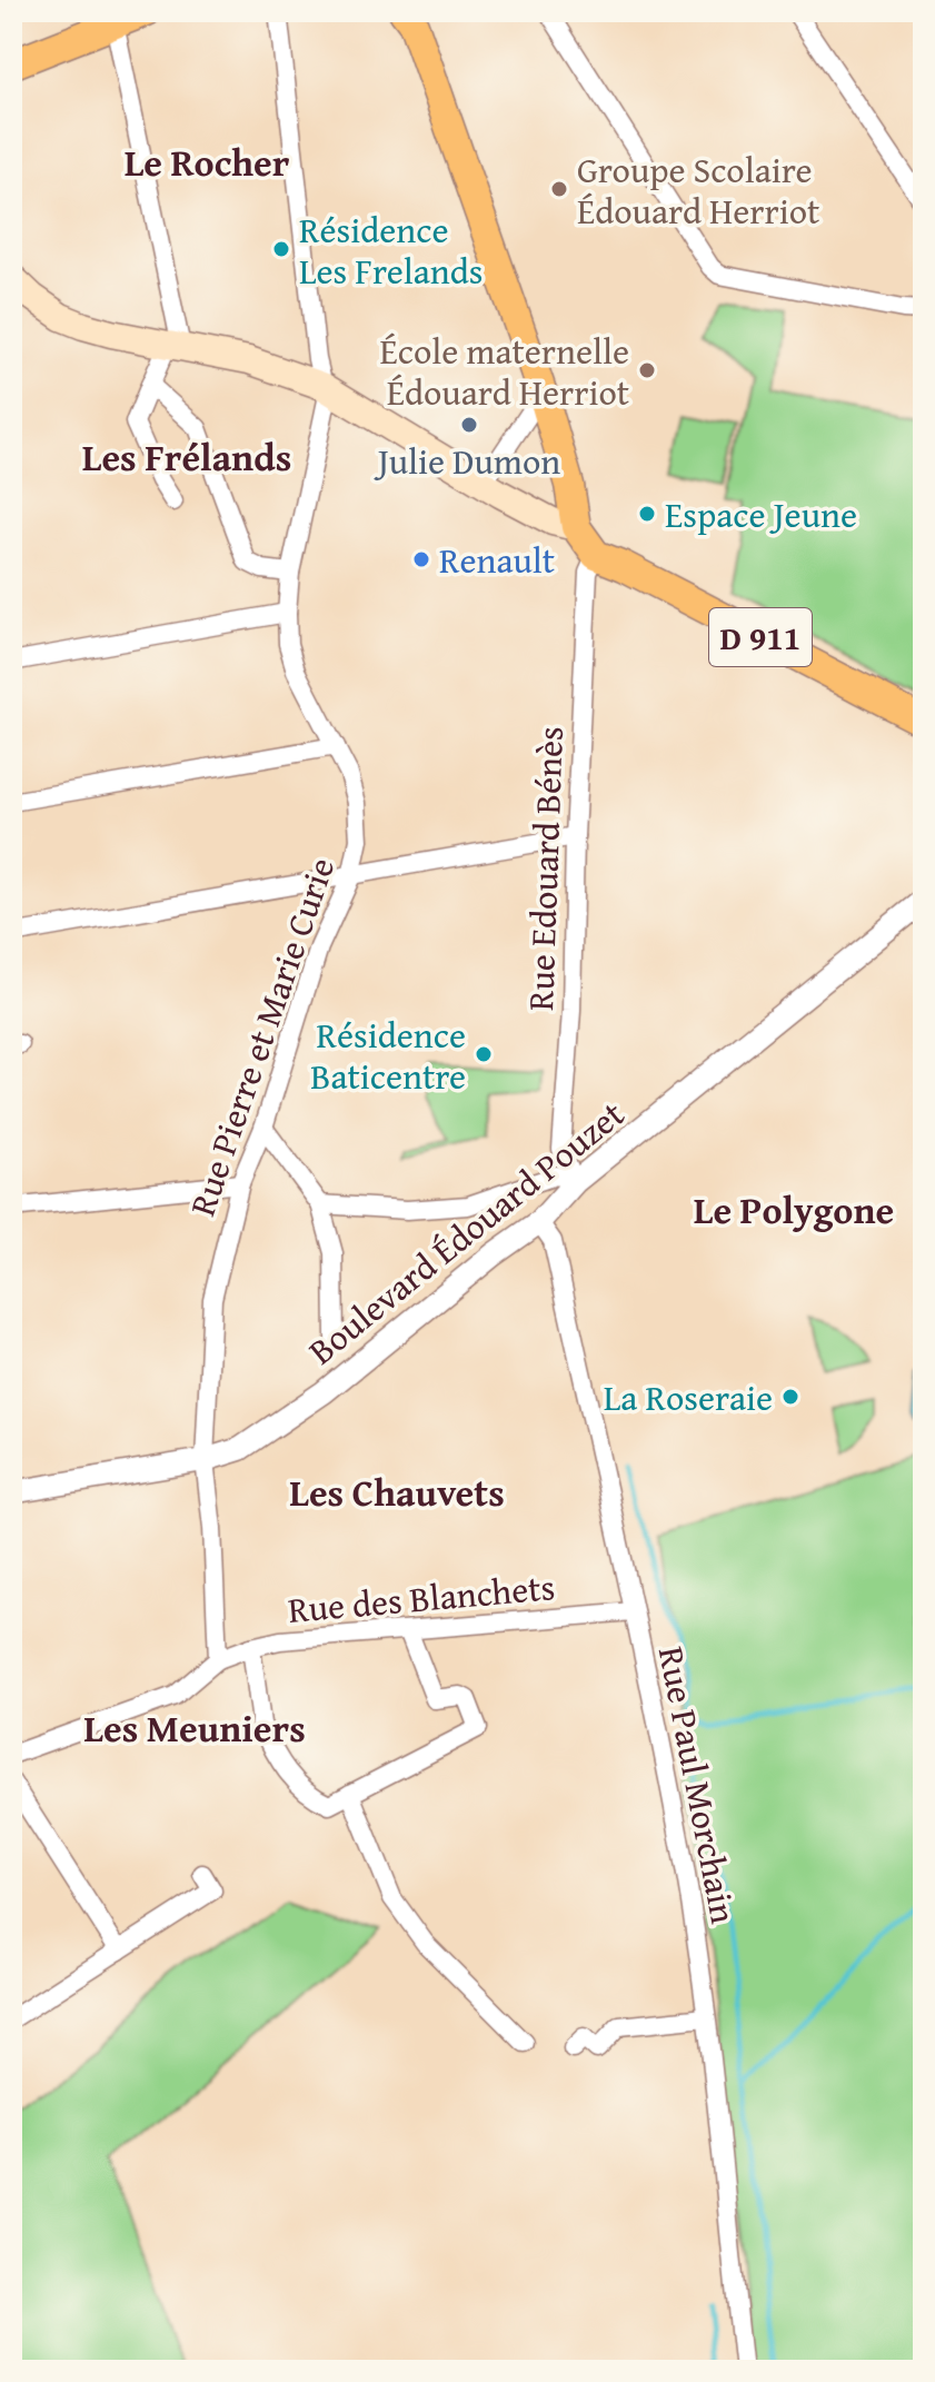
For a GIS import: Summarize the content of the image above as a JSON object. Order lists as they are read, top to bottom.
{
  "streets": {
    "main road": ["D 911"],
    "street": [
      "Rue Edouard Bénès",
      "Rue Pierre et Marie Curie",
      "Boulevard Édouard Pouzet",
      "Rue des Blanchets",
      "Rue Paul Morchain"
    ]
  },
  "crossings": [
    ["D 911", "Rue Edouard Bénès"],
    ["Rue Edouard Bénès", "Boulevard Édouard Pouzet"],
    ["Rue Pierre et Marie Curie", "Boulevard Édouard Pouzet"],
    ["Rue Pierre et Marie Curie", "Rue des Blanchets"],
    ["Boulevard Édouard Pouzet", "Rue Paul Morchain"],
    ["Rue des Blanchets", "Rue Paul Morchain"]
  ],
  "districts": [
    "Le Rocher",
    "Les Frélands",
    "Le Polygone",
    "Les Chauvets",
    "Les Meuniers"
  ],
  "places": [
    "Groupe Scolaire Édouard Herriot",
    "Résidence Les Frelands",
    "École maternelle Édouard Herriot",
    "Julie Dumon",
    "Espace Jeune",
    "Renault",
    "Résidence Baticentre",
    "La Roseraie"
  ]
}
